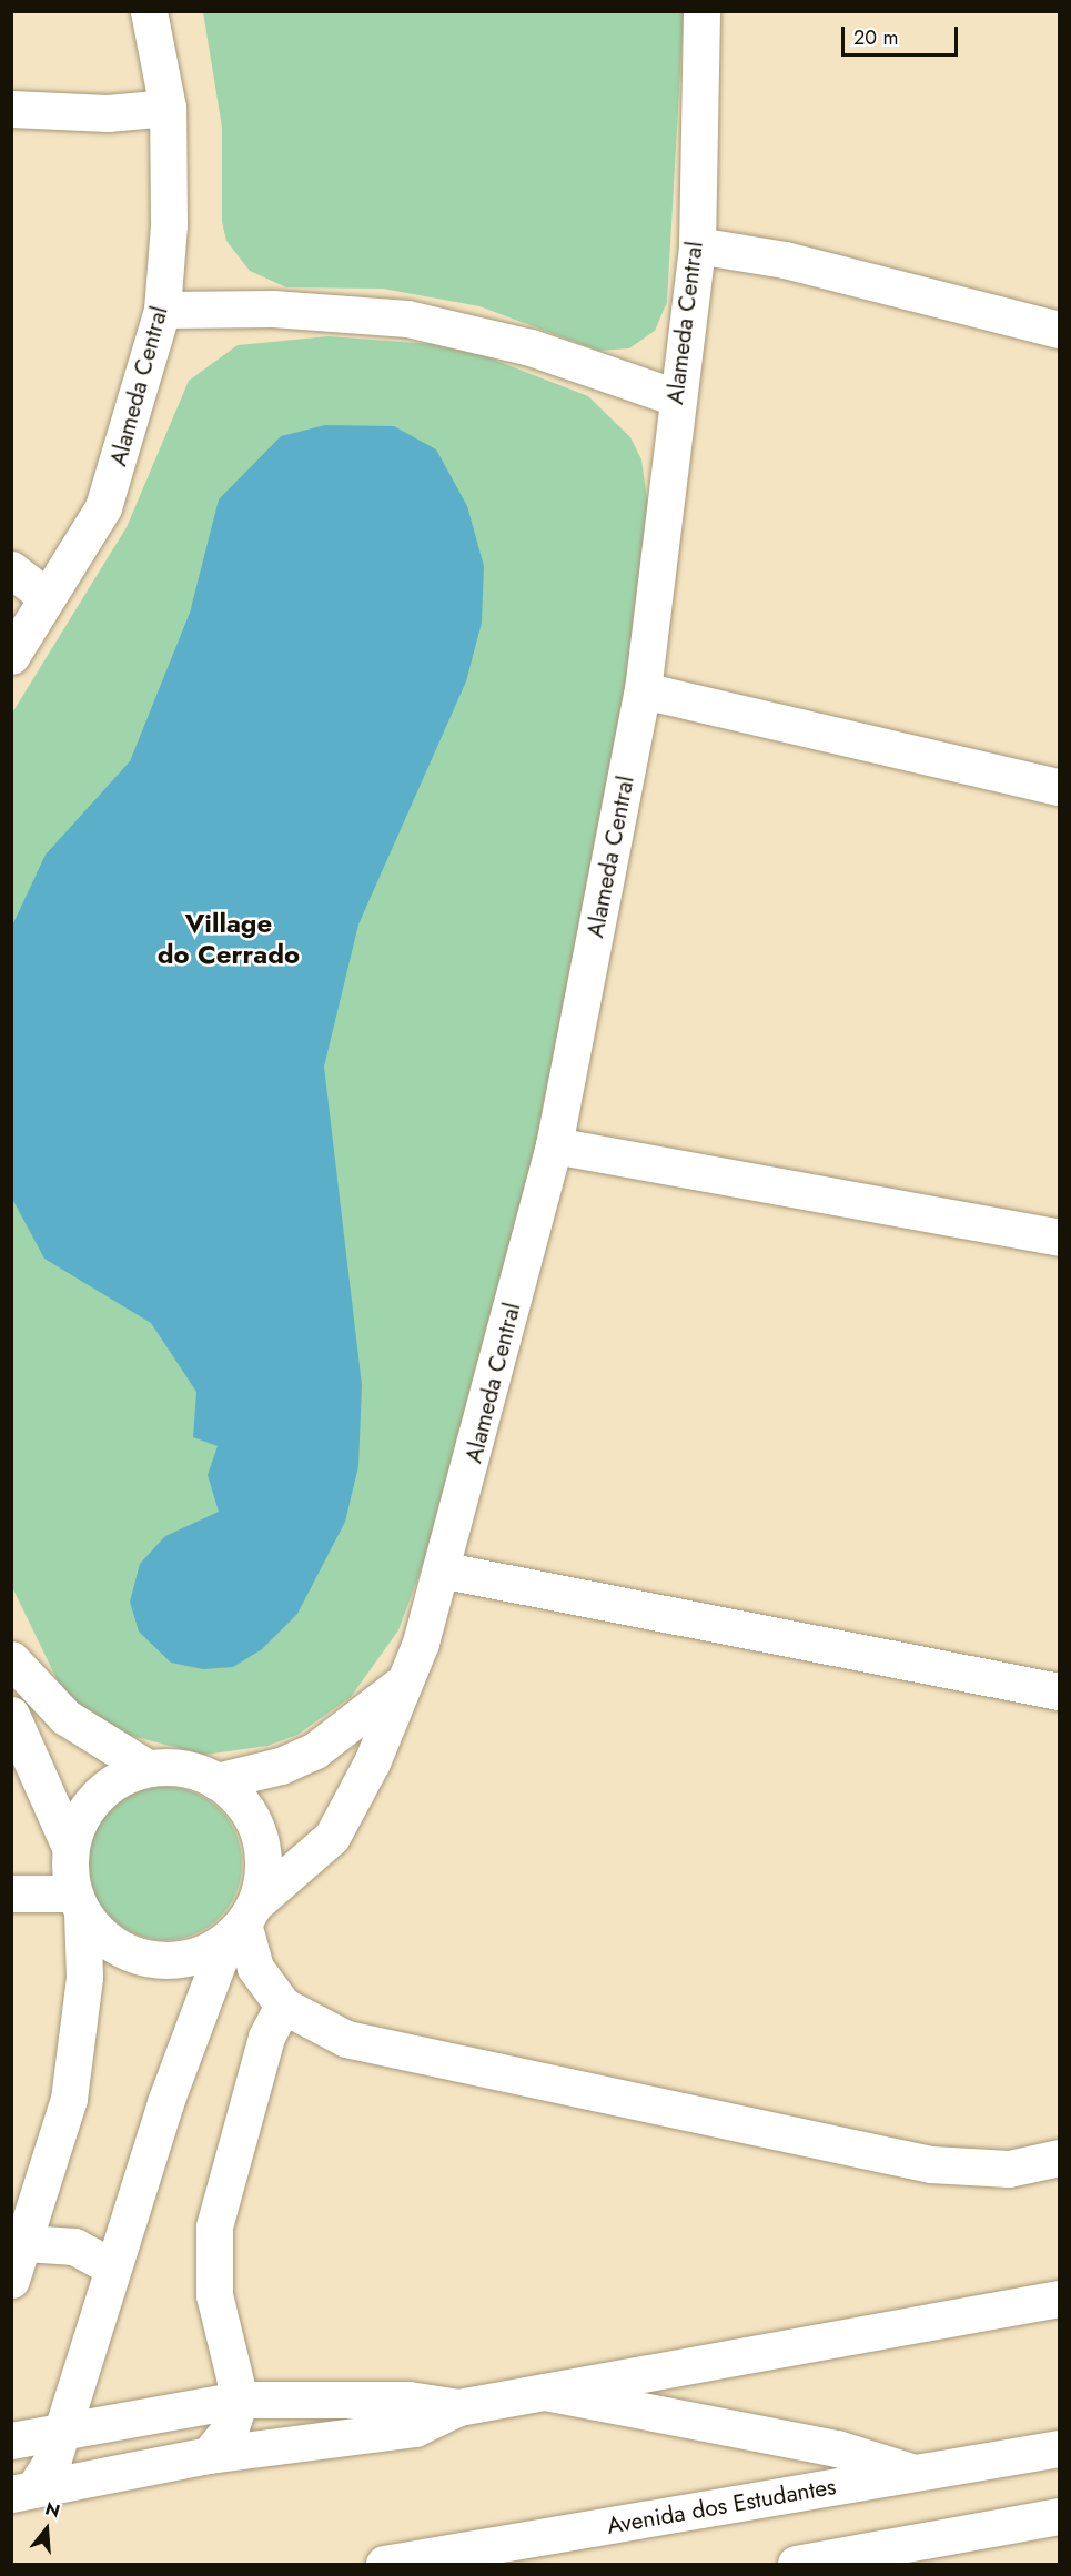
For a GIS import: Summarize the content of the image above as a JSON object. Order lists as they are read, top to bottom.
{
  "streets": {
    "street": ["Alameda Central", "Avenida dos Estudantes"]
  },
  "districts": ["Village do Cerrado"],
  "scale_bar": "20 m",
  "north": "top"
}
